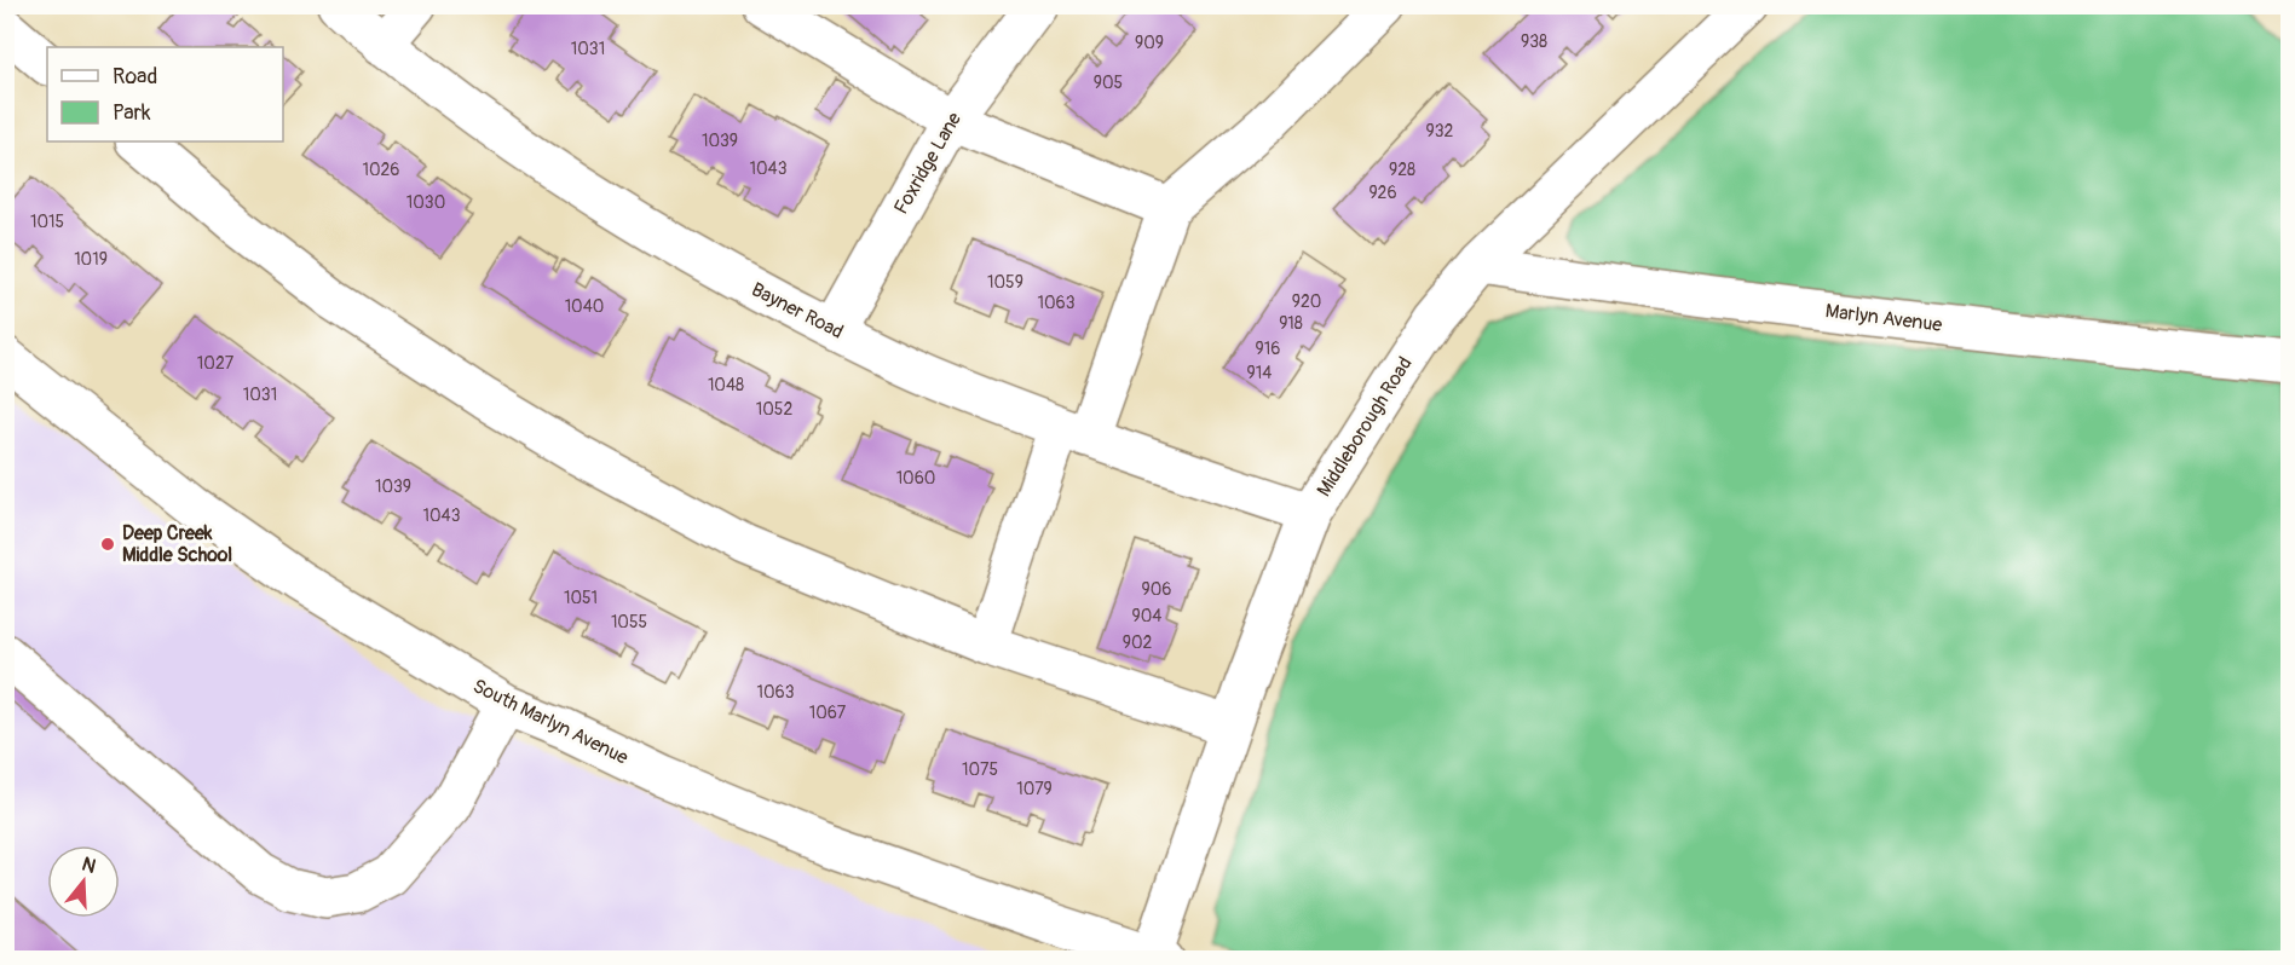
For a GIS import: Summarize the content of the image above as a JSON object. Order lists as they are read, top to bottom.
{
  "streets": {
    "street": [
      "Foxridge Lane",
      "Bayner Road",
      "Marlyn Avenue",
      "Middleborough Road",
      "South Marlyn Avenue"
    ]
  },
  "crossings": [
    ["Foxridge Lane", "Bayner Road"],
    ["Bayner Road", "Middleborough Road"],
    ["Marlyn Avenue", "Middleborough Road"],
    ["Middleborough Road", "South Marlyn Avenue"]
  ],
  "places": ["Deep Creek Middle School"],
  "house_numbers": [
    "938",
    "909",
    "1031",
    "905",
    "932",
    "1039",
    "1043",
    "1026",
    "928",
    "926",
    "1030",
    "1015",
    "1019",
    "1059",
    "920",
    "1063",
    "1040",
    "918",
    "916",
    "1027",
    "914",
    "1048",
    "1031",
    "1052",
    "1060",
    "1039",
    "1043",
    "906",
    "1051",
    "904",
    "1055",
    "902",
    "1063",
    "1067",
    "1075",
    "1079"
  ],
  "legend": ["Road", "Park"],
  "north": "top"
}
